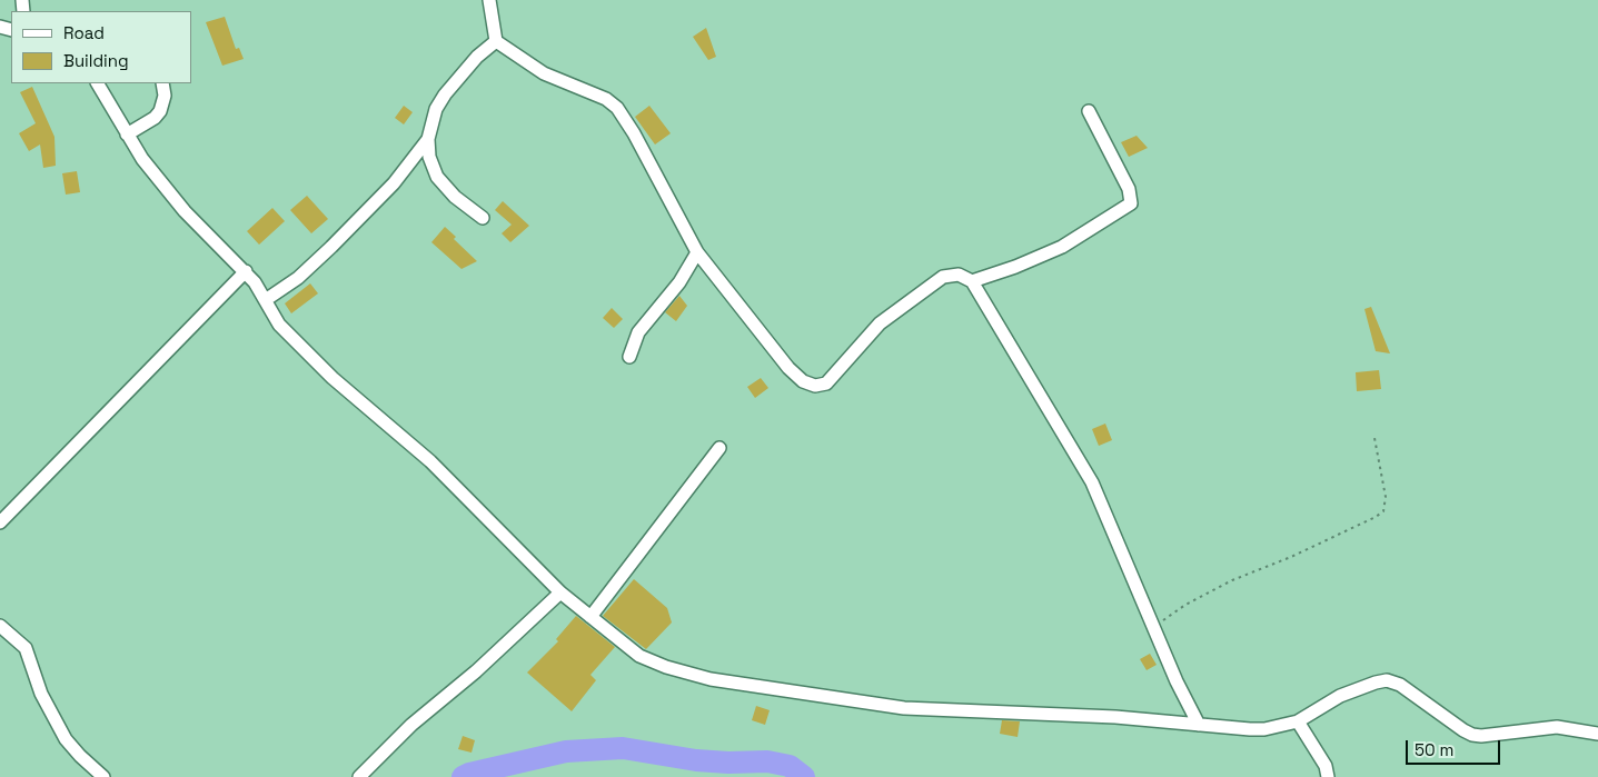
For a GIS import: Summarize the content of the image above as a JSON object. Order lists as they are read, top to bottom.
{
  "legend": ["Road", "Building"],
  "scale_bar": "50 m"
}
